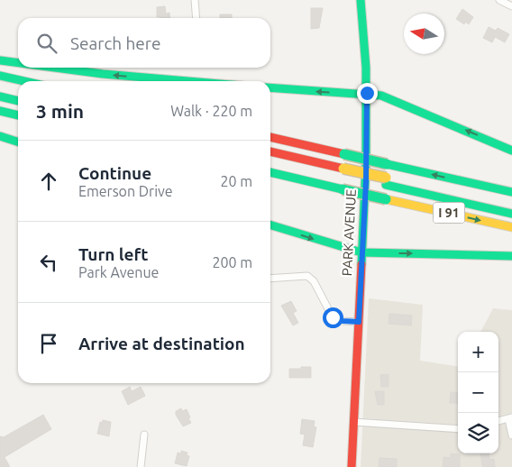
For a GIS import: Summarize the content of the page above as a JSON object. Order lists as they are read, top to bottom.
{
  "streets": {
    "main road": ["I 91", "PARK AVENUE"]
  },
  "north": "left",
  "page": {
    "search": "Search here",
    "heading": ["3 min", "Walk · 220 m"],
    "list": [
      ["Continue", "Emerson Drive", "20 m"],
      ["Turn left", "Park Avenue", "200 m"],
      "Arrive at destination"
    ],
    "map_buttons": ["+", "−"]
  }
}
